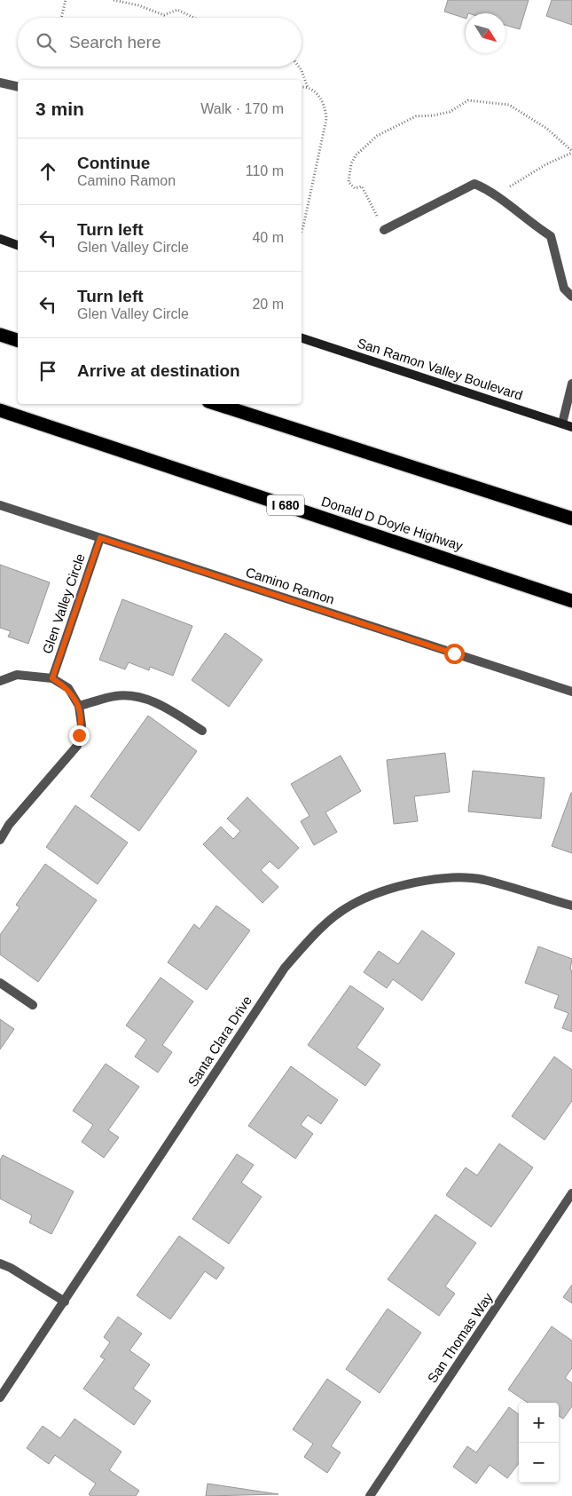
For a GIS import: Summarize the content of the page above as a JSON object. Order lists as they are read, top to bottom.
{
  "streets": {
    "highway": ["I 680", "Donald D Doyle Highway"],
    "main road": ["San Ramon Valley Boulevard"],
    "street": [
      "Camino Ramon",
      "Glen Valley Circle",
      "Santa Clara Drive",
      "San Thomas Way"
    ]
  },
  "crossings": [
    ["Camino Ramon", "Glen Valley Circle"]
  ],
  "north": "bottom right",
  "page": {
    "search": "Search here",
    "heading": ["3 min", "Walk · 170 m"],
    "list": [
      ["Continue", "Camino Ramon", "110 m"],
      ["Turn left", "Glen Valley Circle", "40 m"],
      ["Turn left", "Glen Valley Circle", "20 m"],
      "Arrive at destination"
    ],
    "map_buttons": ["+", "−"]
  }
}
